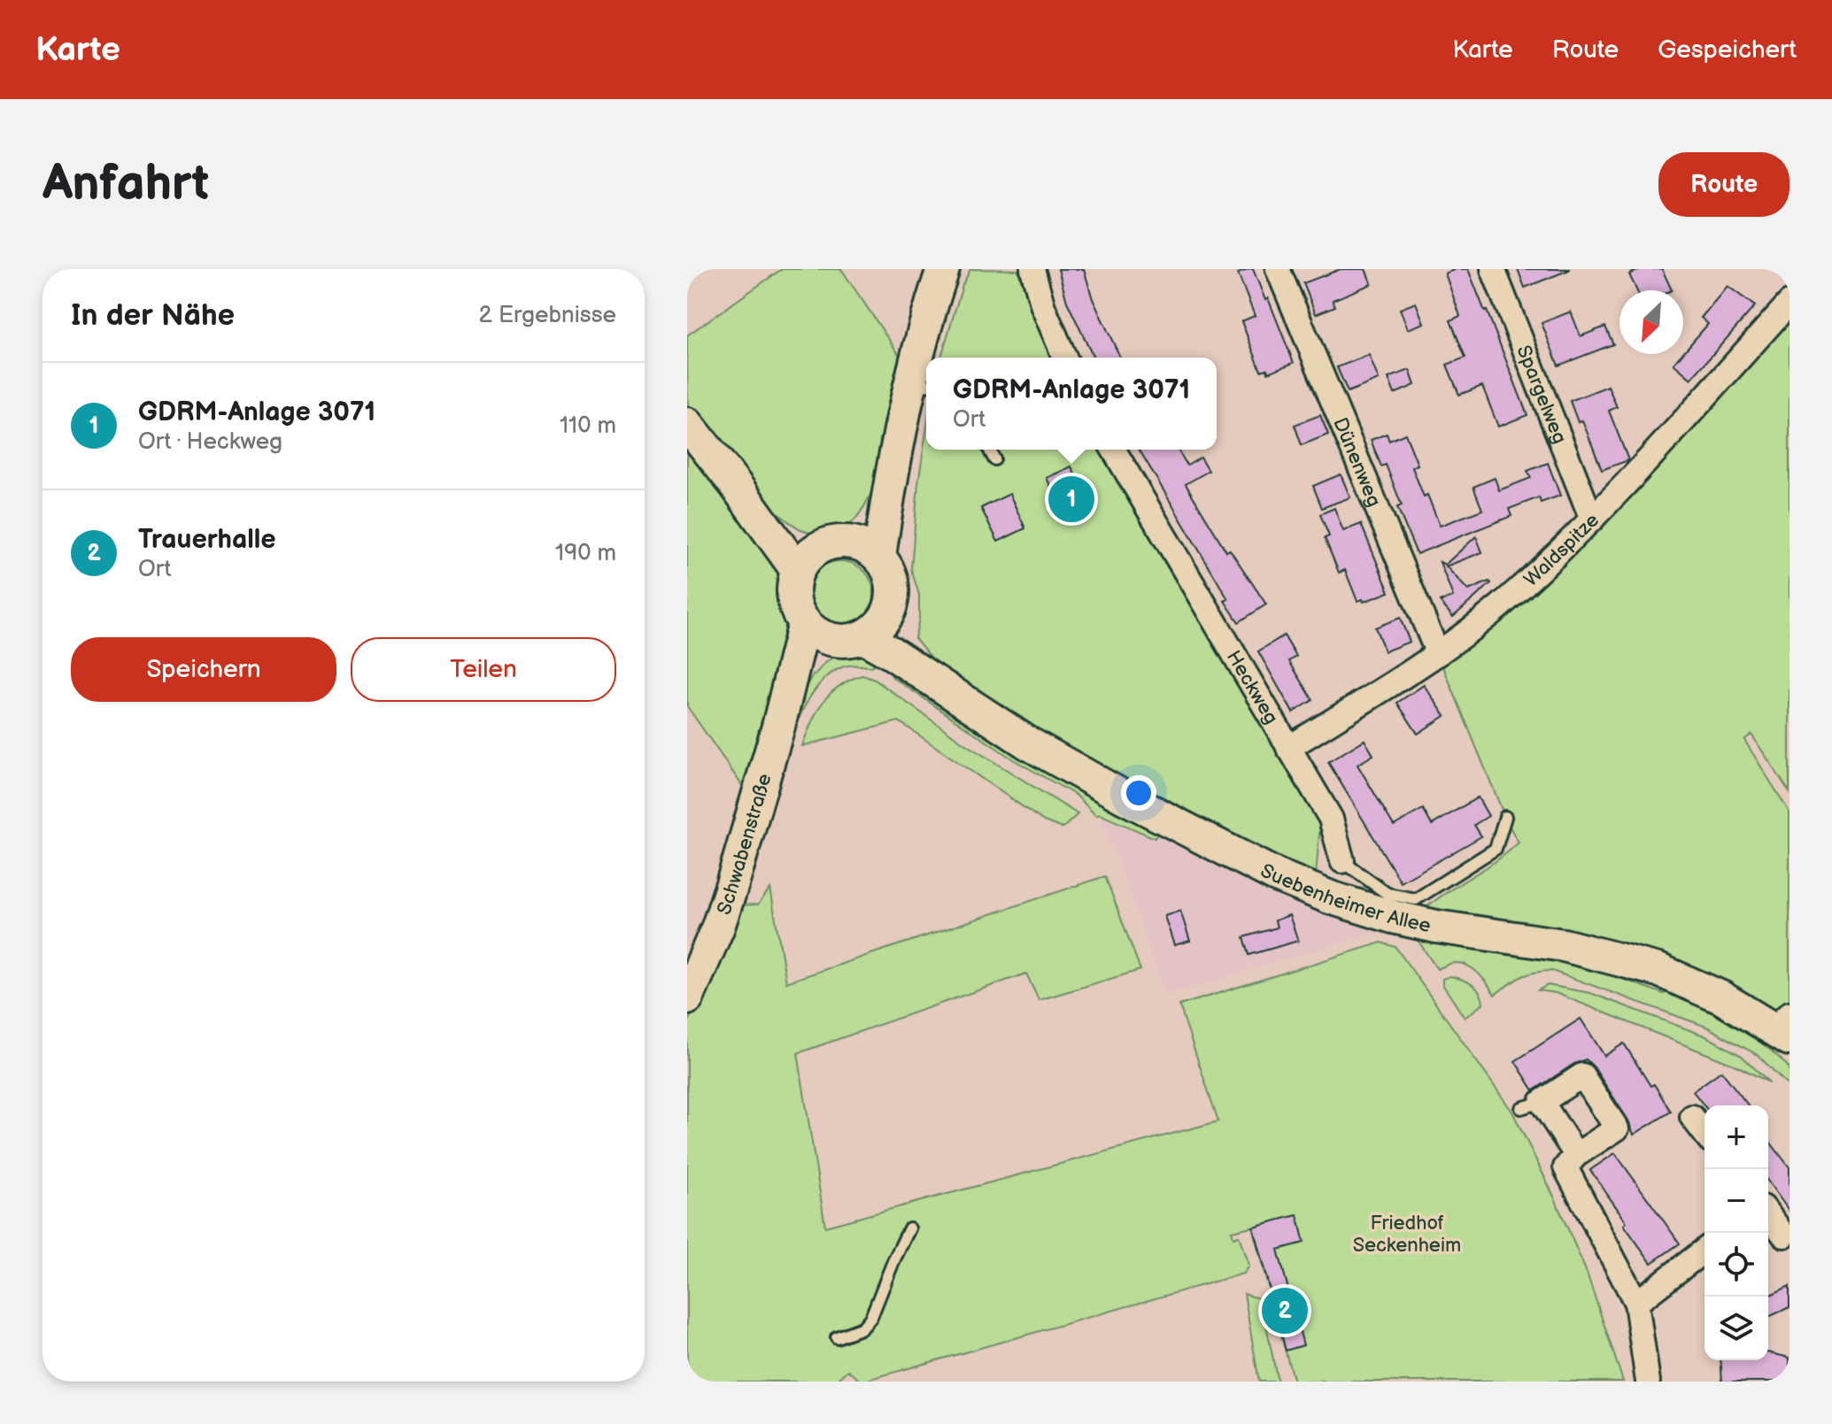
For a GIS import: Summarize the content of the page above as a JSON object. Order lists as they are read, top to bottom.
{
  "streets": {
    "main road": ["Schwabenstraße", "Suebenheimer Allee"],
    "street": [
      "Spargelweg",
      "Dünenweg",
      "Waldspitze",
      "Heckweg"
    ]
  },
  "crossings": [
    ["Spargelweg", "Waldspitze"],
    ["Dünenweg", "Waldspitze"],
    ["Waldspitze", "Heckweg"],
    ["Schwabenstraße", "Suebenheimer Allee"]
  ],
  "parks": ["Friedhof Seckenheim"],
  "north": "bottom left",
  "page": {
    "header": "Karte",
    "nav": ["Karte", "Route", "Gespeichert"],
    "buttons": [
      "Route",
      ["Speichern", "Teilen"]
    ],
    "title": "Anfahrt",
    "heading": ["In der Nähe", "2 Ergebnisse"],
    "popup": ["GDRM-Anlage 3071", "Ort"],
    "list": [
      {
        "mark": "1",
        "name": "GDRM-Anlage 3071",
        "note": "Ort · Heckweg",
        "value": "110 m"
      },
      {
        "mark": "2",
        "name": "Trauerhalle",
        "note": "Ort",
        "value": "190 m"
      }
    ],
    "pins": ["1", "2"],
    "map_buttons": ["+", "−"]
  }
}
